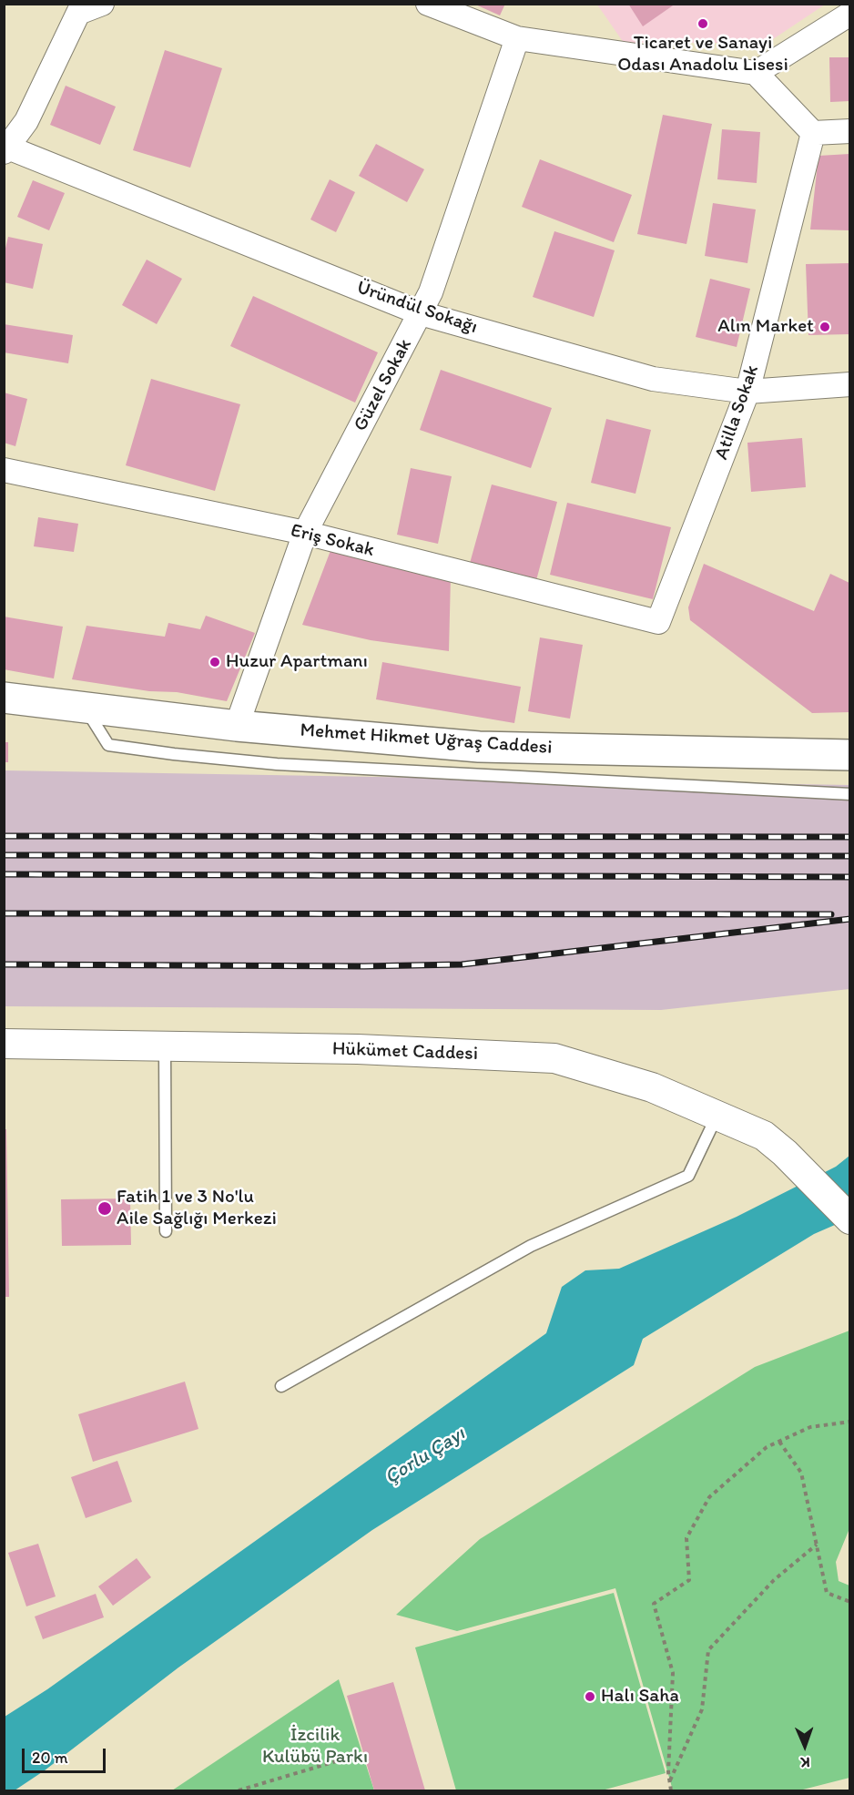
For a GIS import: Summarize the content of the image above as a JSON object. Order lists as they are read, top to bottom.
{
  "streets": {
    "main road": ["Mehmet Hikmet Uğraş Caddesi"],
    "street": [
      "Üründül Sokağı",
      "Güzel Sokak",
      "Atilla Sokak",
      "Eriş Sokak",
      "Hükümet Caddesi"
    ]
  },
  "crossings": [
    ["Üründül Sokağı", "Güzel Sokak"],
    ["Üründül Sokağı", "Atilla Sokak"],
    ["Güzel Sokak", "Eriş Sokak"],
    ["Güzel Sokak", "Mehmet Hikmet Uğraş Caddesi"],
    ["Atilla Sokak", "Eriş Sokak"]
  ],
  "water": ["Çorlu Çayı"],
  "parks": ["İzcilik Kulübü Parkı"],
  "places": [
    "Ticaret ve Sanayi Odası Anadolu Lisesi",
    "Alın Market",
    "Huzur Apartmanı",
    "Fatih 1 ve 3 No'lu Aile Sağlığı Merkezi",
    "Halı Saha"
  ],
  "scale_bar": "20 m",
  "north": "bottom"
}
